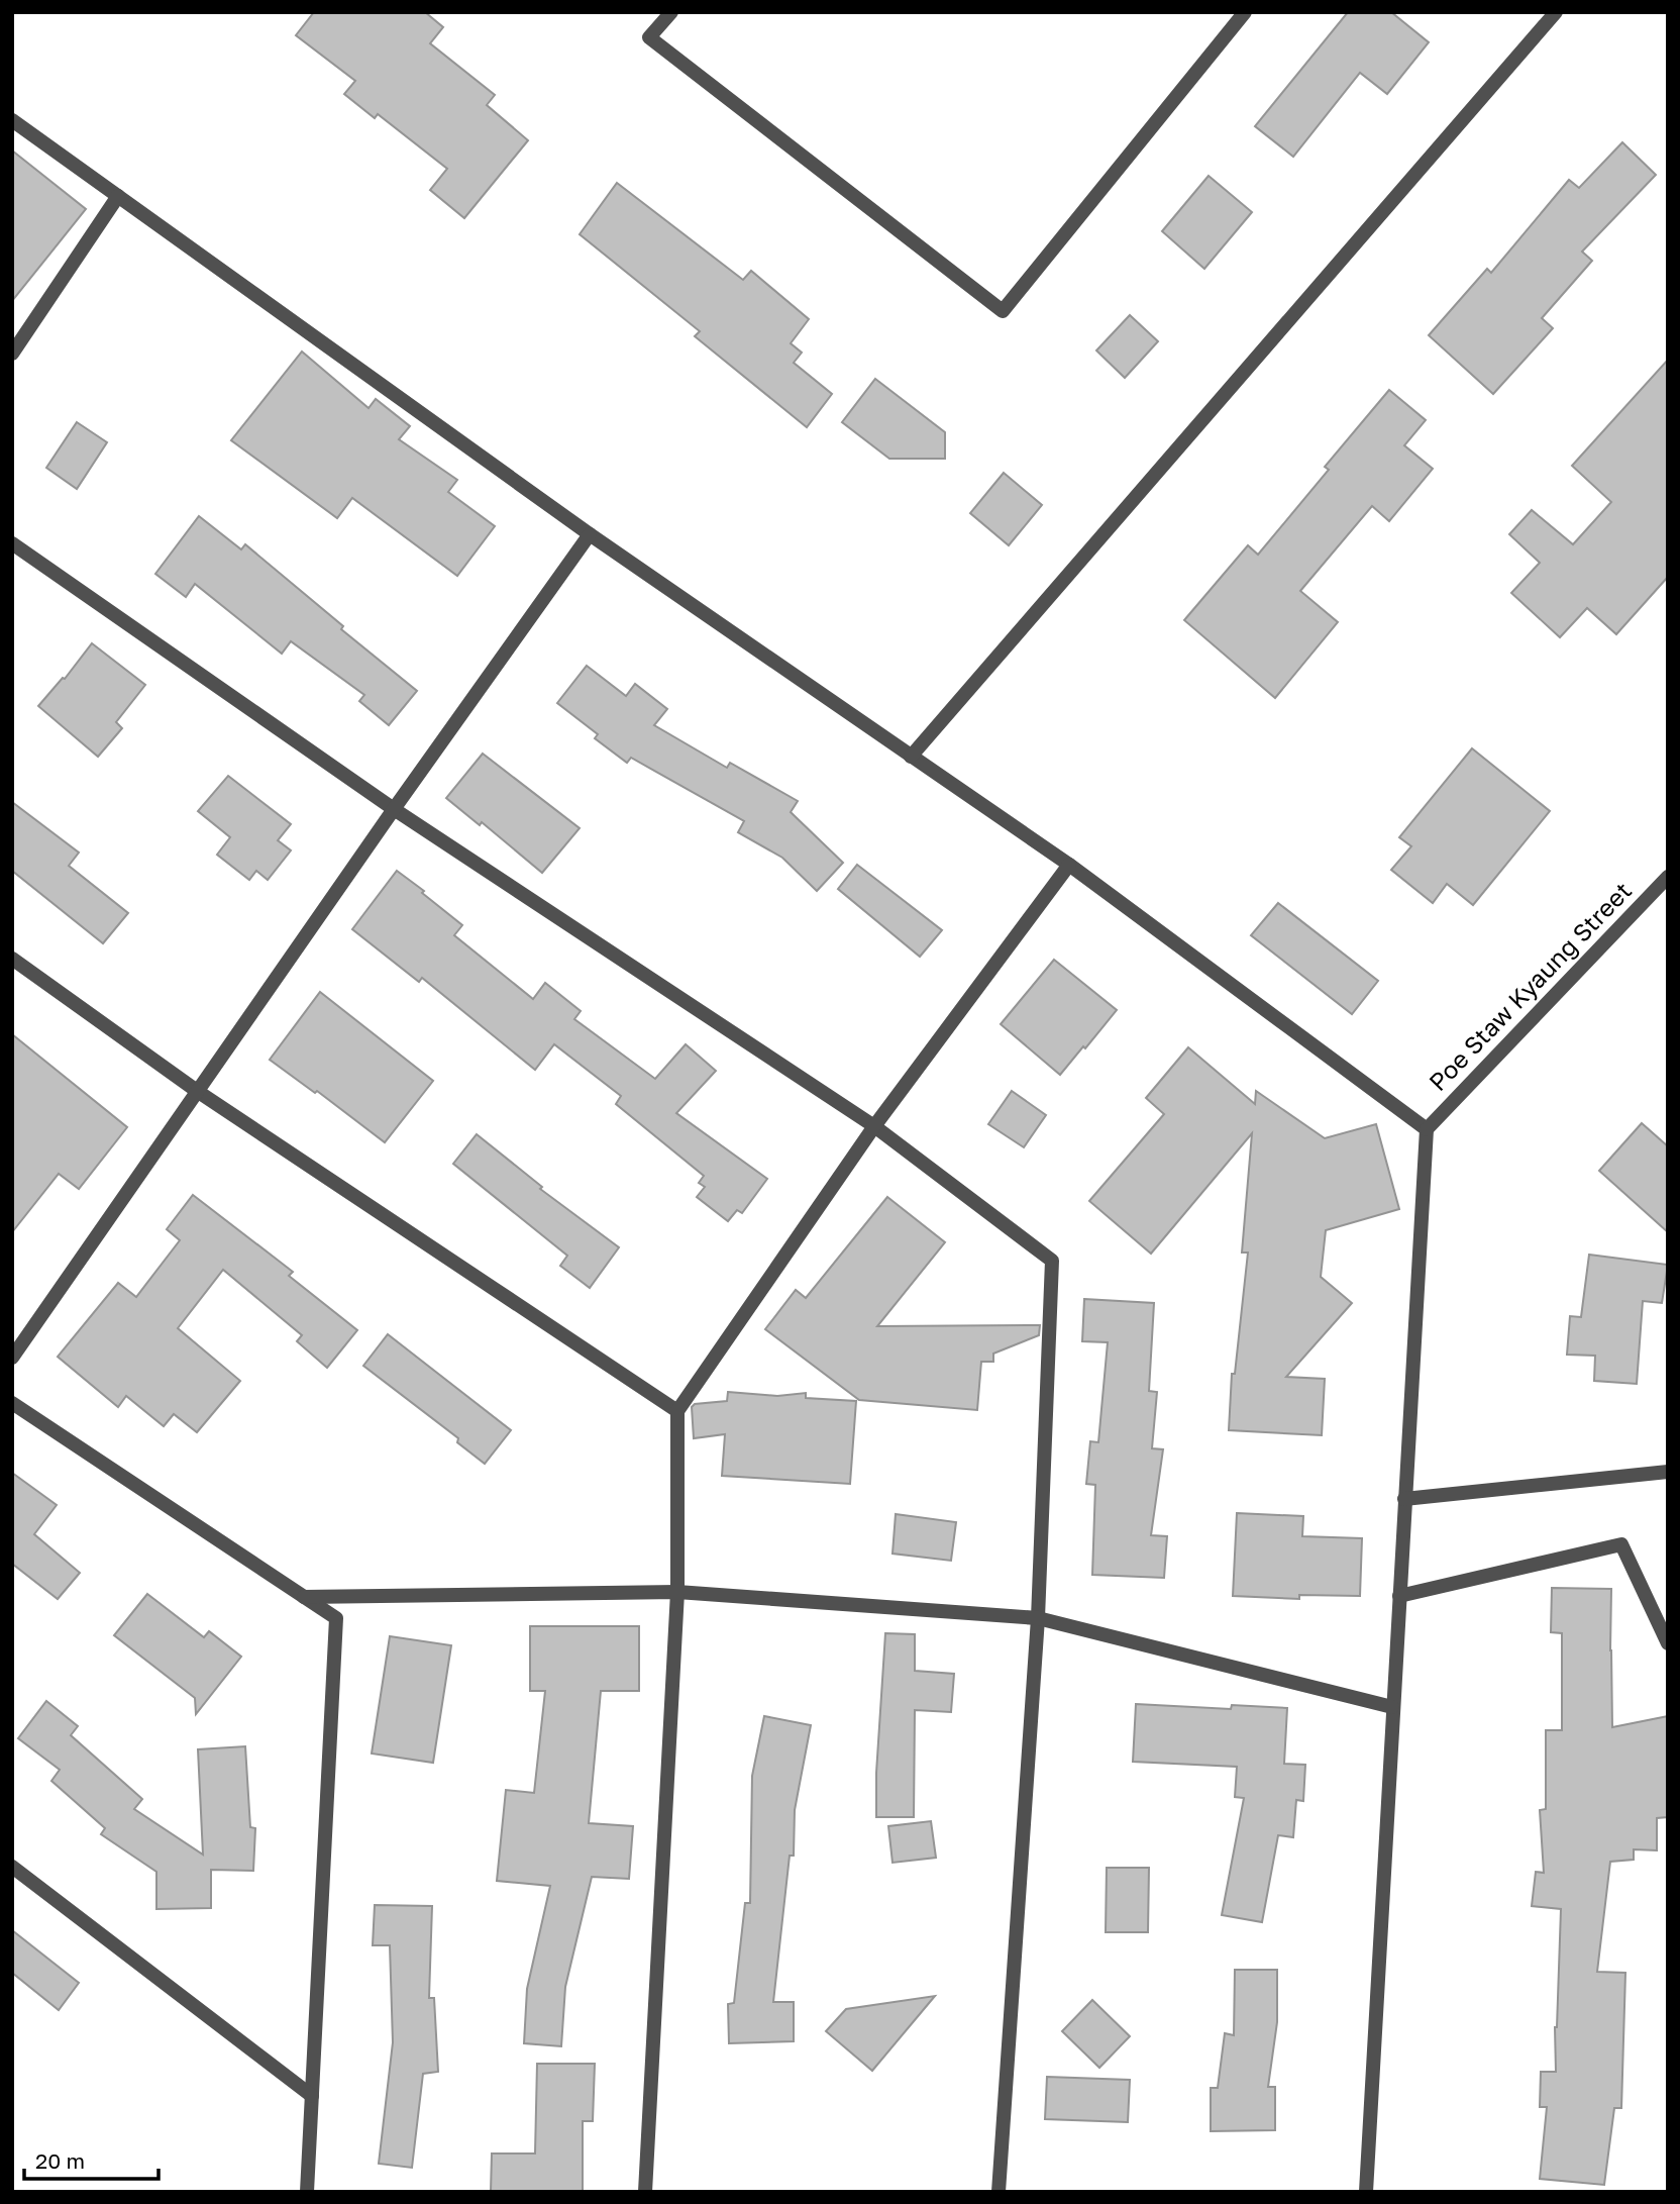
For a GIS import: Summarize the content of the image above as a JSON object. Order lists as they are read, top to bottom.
{
  "streets": {
    "street": ["Poe Staw Kyaung Street"]
  },
  "scale_bar": "20 m"
}
